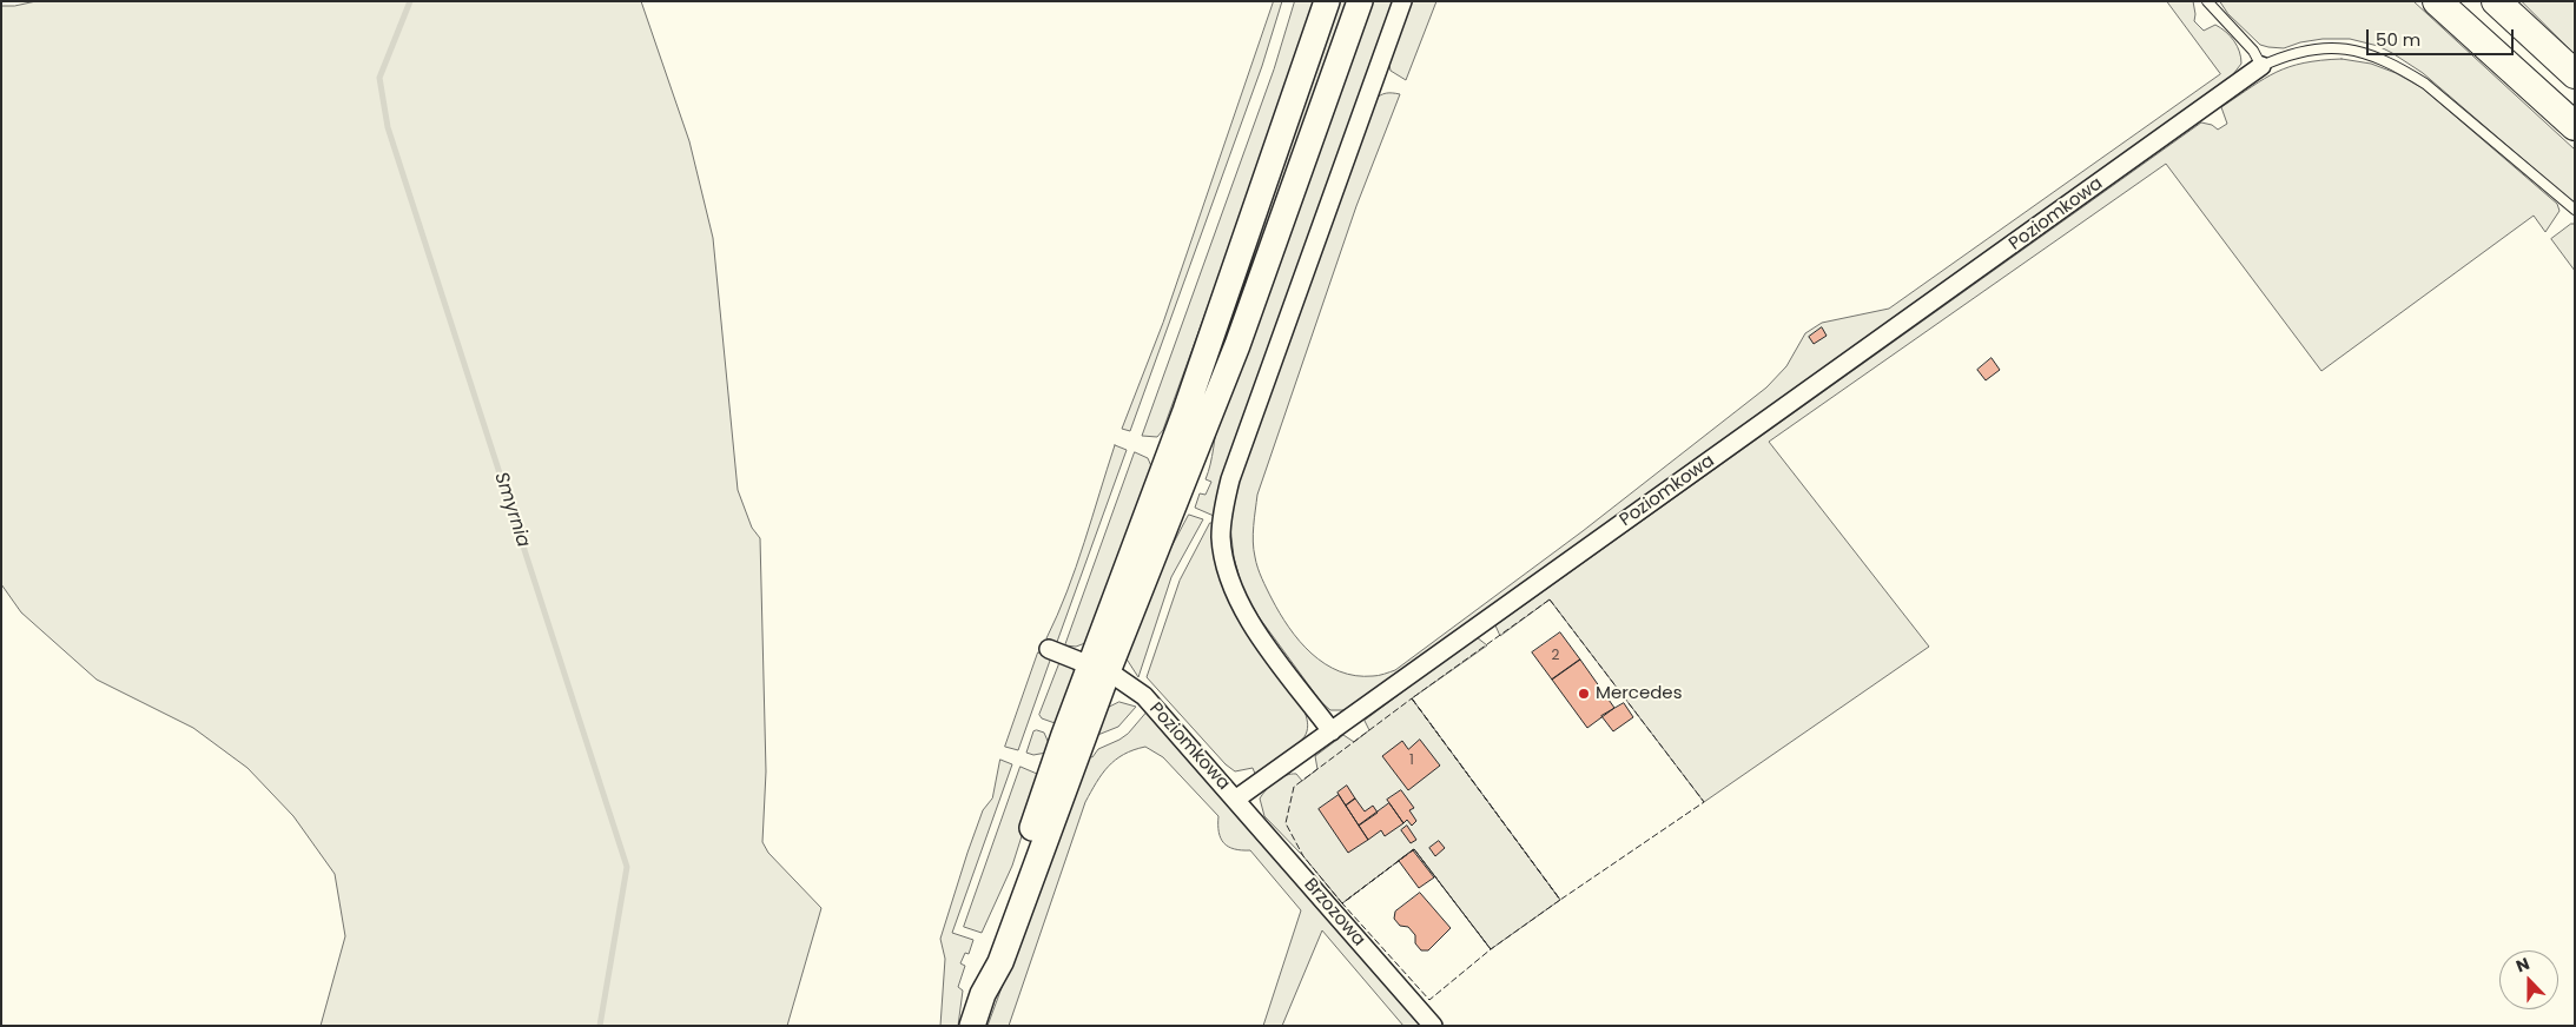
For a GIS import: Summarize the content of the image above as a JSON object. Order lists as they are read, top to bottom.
{
  "streets": {
    "street": ["Poziomkowa", "Brzozowa"]
  },
  "crossings": [
    ["Poziomkowa", "Brzozowa"]
  ],
  "water": ["Smyrnia"],
  "places": ["Mercedes"],
  "house_numbers": ["2", "1"],
  "scale_bar": "50 m",
  "north": "top"
}
